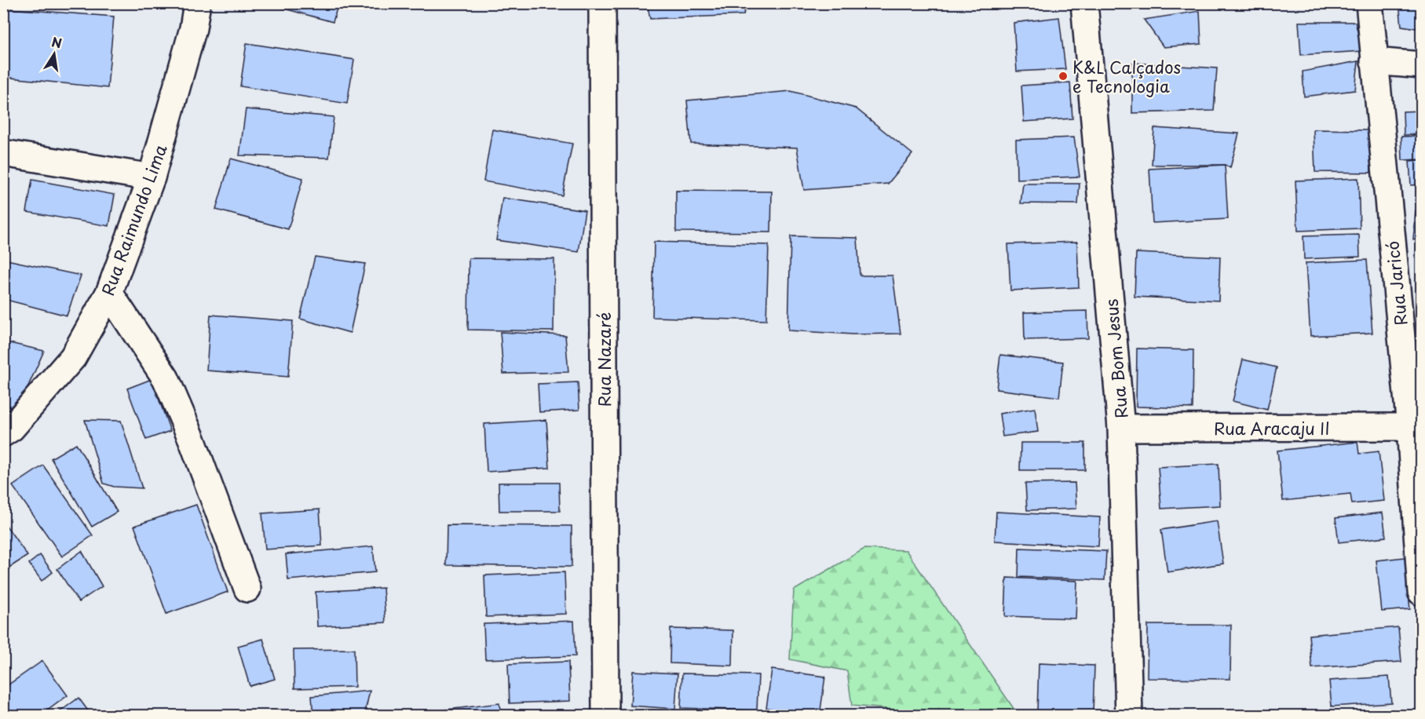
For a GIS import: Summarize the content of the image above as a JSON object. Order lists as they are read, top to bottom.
{
  "streets": {
    "street": [
      "Rua Raimundo Lima",
      "Rua Jaricó",
      "Rua Bom Jesus",
      "Rua Nazaré",
      "Rua Aracaju II"
    ]
  },
  "crossings": [
    ["Rua Jaricó", "Rua Aracaju II"],
    ["Rua Bom Jesus", "Rua Aracaju II"]
  ],
  "places": ["K&L Calçados e Tecnologia"],
  "north": "top"
}
